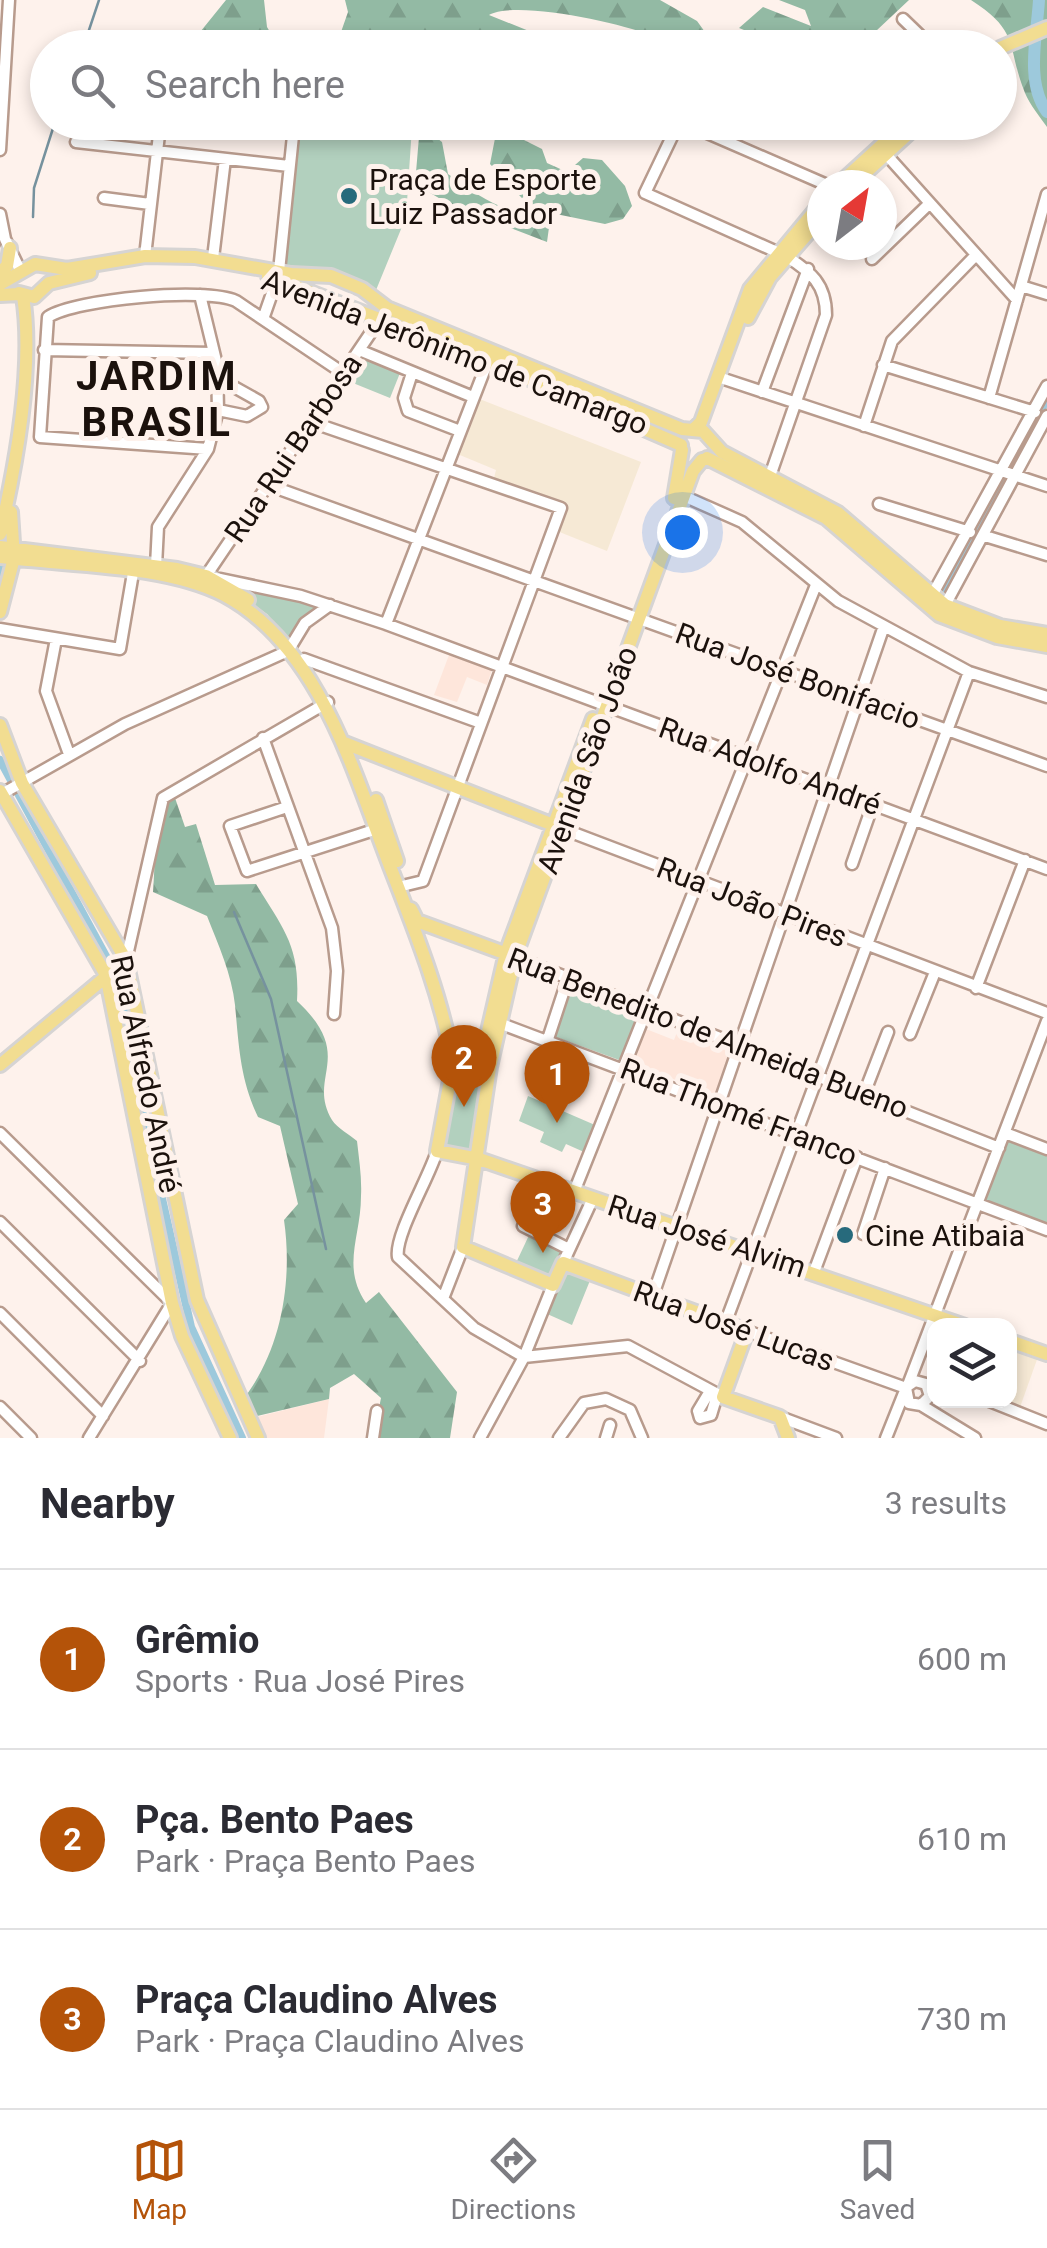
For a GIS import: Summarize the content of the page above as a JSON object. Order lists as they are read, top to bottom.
{
  "streets": {
    "main road": [
      "Avenida Jerônimo de Camargo",
      "Avenida São João",
      "Rua João Pires",
      "Rua Benedito de Almeida Bueno",
      "Rua Alfredo André",
      "Rua José Alvim",
      "Rua José Lucas"
    ],
    "street": [
      "Rua Rui Barbosa",
      "Rua José Bonifacio",
      "Rua Adolfo André",
      "Rua Thomé Franco"
    ]
  },
  "crossings": [
    ["Avenida Jerônimo de Camargo", "Rua Rui Barbosa"],
    ["Avenida Jerônimo de Camargo", "Avenida São João"],
    ["Rua Rui Barbosa", "Rua José Bonifacio"],
    ["Rua Rui Barbosa", "Rua Adolfo André"],
    ["Rua José Bonifacio", "Avenida São João"],
    ["Avenida São João", "Rua Adolfo André"],
    ["Avenida São João", "Rua João Pires"],
    ["Avenida São João", "Rua Benedito de Almeida Bueno"],
    ["Avenida São João", "Rua Thomé Franco"],
    ["Avenida São João", "Rua José Alvim"]
  ],
  "districts": ["JARDIM BRASIL"],
  "places": ["Praça de Esporte Luiz Passador", "Cine Atibaia"],
  "north": "top right",
  "page": {
    "search": "Search here",
    "pins": ["2", "1", "3"],
    "heading": ["Nearby", "3 results"],
    "list": [
      {
        "mark": "1",
        "name": "Grêmio",
        "note": "Sports · Rua José Pires",
        "value": "600 m"
      },
      {
        "mark": "2",
        "name": "Pça. Bento Paes",
        "note": "Park · Praça Bento Paes",
        "value": "610 m"
      },
      {
        "mark": "3",
        "name": "Praça Claudino Alves",
        "note": "Park · Praça Claudino Alves",
        "value": "730 m"
      }
    ],
    "nav": ["Map", "Directions", "Saved"]
  }
}
